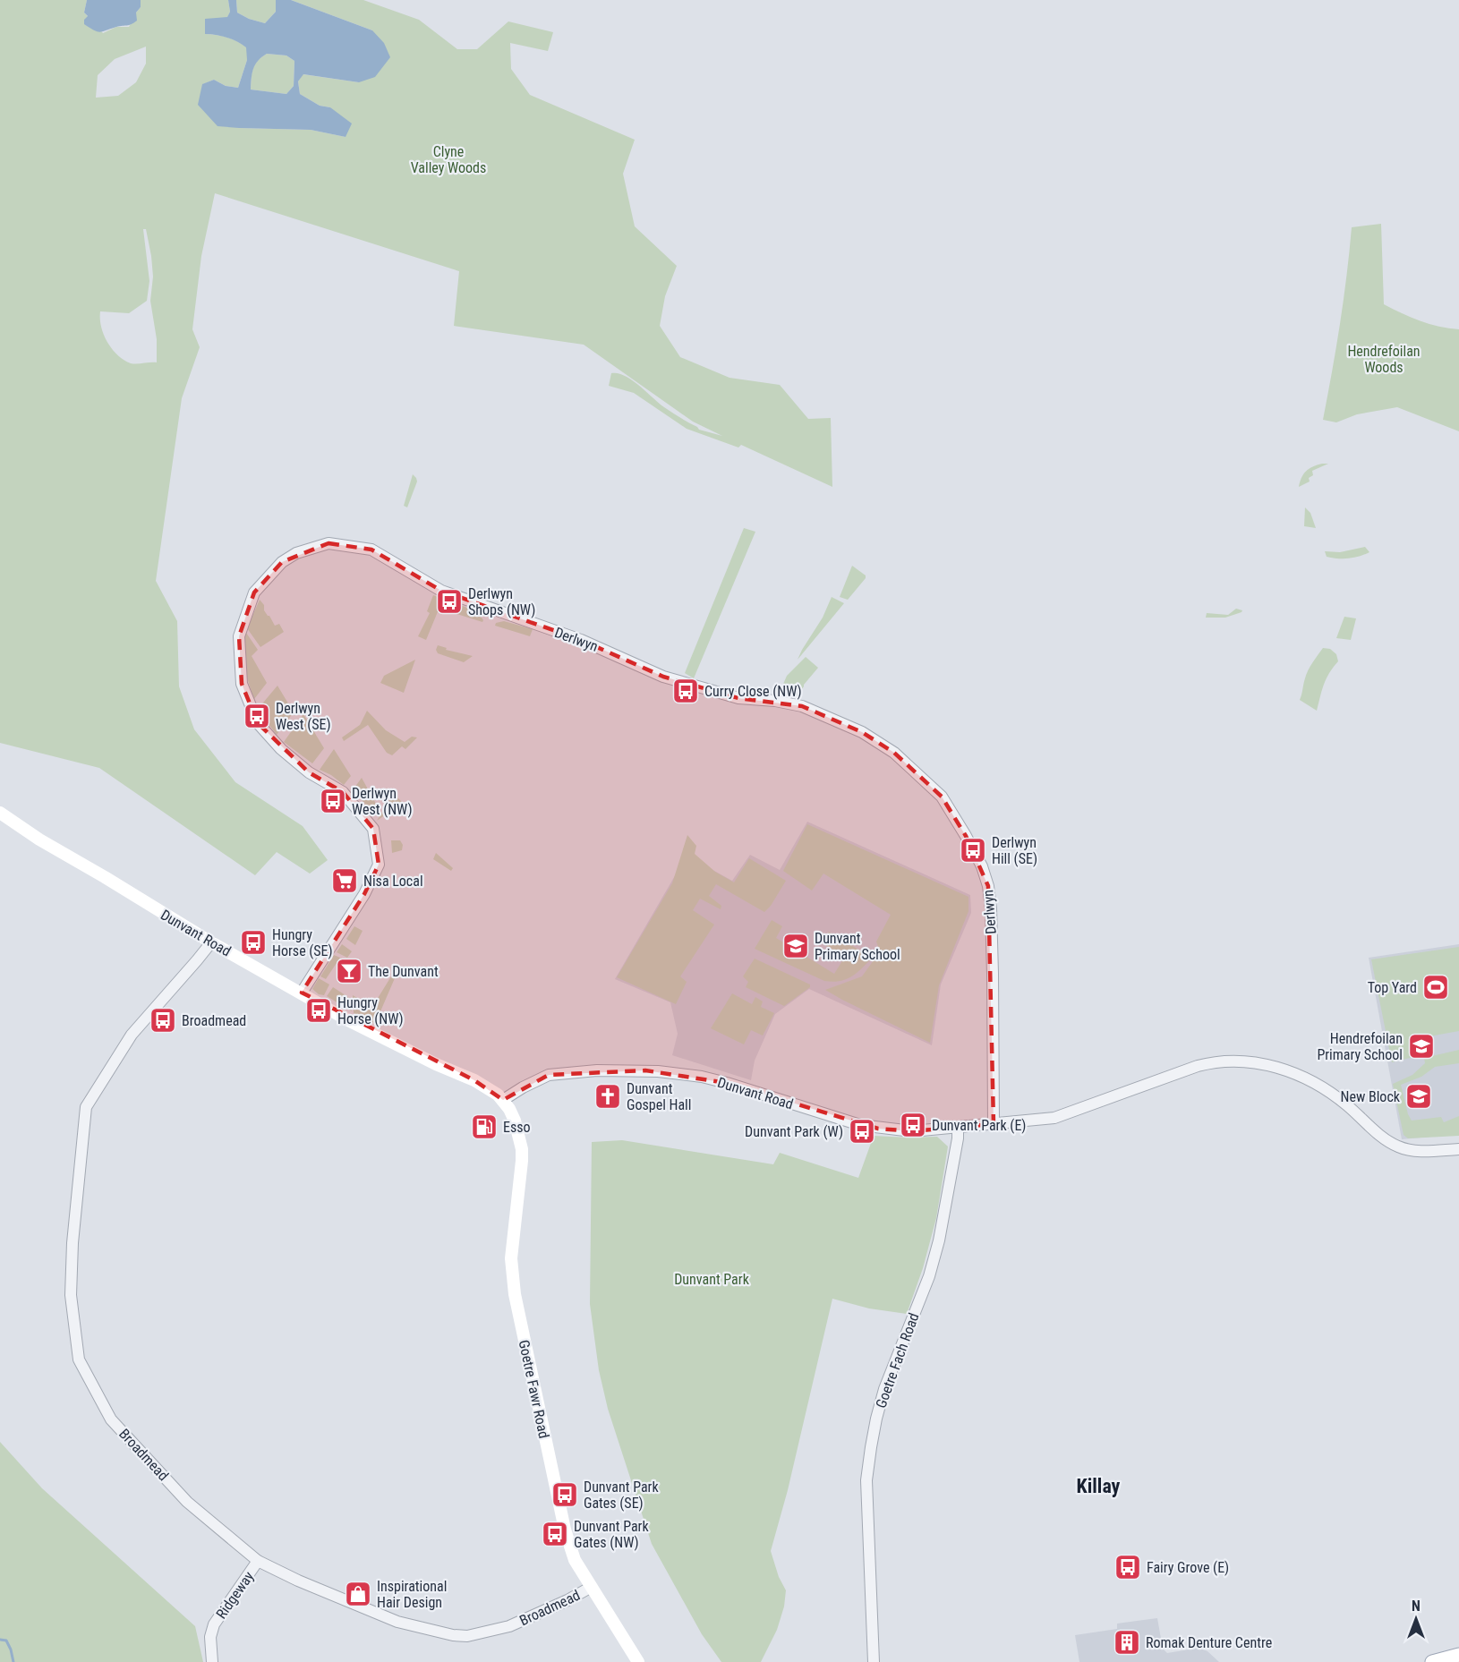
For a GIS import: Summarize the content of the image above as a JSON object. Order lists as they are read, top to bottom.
{
  "streets": {
    "main road": ["Dunvant Road", "Goetre Fawr Road"],
    "street": [
      "Derlwyn",
      "Goetre Fach Road",
      "Broadmead",
      "Ridgeway"
    ]
  },
  "crossings": [
    ["Derlwyn", "Dunvant Road"],
    ["Dunvant Road", "Goetre Fach Road"],
    ["Dunvant Road", "Goetre Fawr Road"],
    ["Dunvant Road", "Broadmead"],
    ["Goetre Fawr Road", "Broadmead"],
    ["Broadmead", "Ridgeway"]
  ],
  "districts": ["Killay"],
  "parks": ["Clyne Valley Woods", "Hendrefoilan Woods", "Dunvant Park"],
  "places": {
    "bus stop": [
      "Derlwyn Shops (NW)",
      "Curry Close (NW)",
      "Derlwyn West (SE)",
      "Derlwyn West (NW)",
      "Derlwyn Hill (SE)",
      "Hungry Horse (SE)",
      "Hungry Horse (NW)",
      "Broadmead",
      "Dunvant Park (E)",
      "Dunvant Park (W)",
      "Dunvant Park Gates (SE)",
      "Dunvant Park Gates (NW)",
      "Fairy Grove (E)"
    ],
    "supermarket": ["Nisa Local"],
    "school or university": ["Dunvant Primary School", "Hendrefoilan Primary School", "New Block"],
    "bar": ["The Dunvant"],
    "sports": ["Top Yard"],
    "church": ["Dunvant Gospel Hall"],
    "fuel station": ["Esso"],
    "shop": ["Inspirational Hair Design"],
    "building": ["Romak Denture Centre"]
  },
  "north": "top"
}
